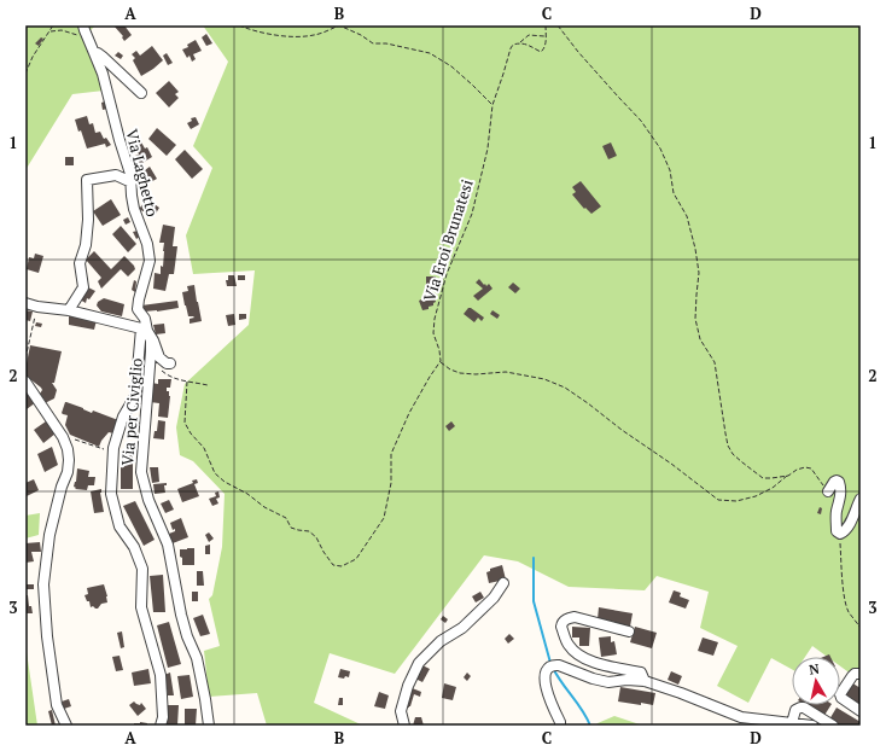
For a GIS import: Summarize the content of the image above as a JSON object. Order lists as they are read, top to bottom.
{
  "streets": {
    "street": ["Via Laghetto", "Via per Civiglio"],
    "path": ["Via Eroi Brunatesi"]
  },
  "crossings": [
    ["Via Laghetto", "Via per Civiglio"]
  ],
  "north": "top",
  "grid": {
    "columns": [
      "A",
      "B",
      "C",
      "D"
    ],
    "rows": ["1", "2", "3"]
  }
}
